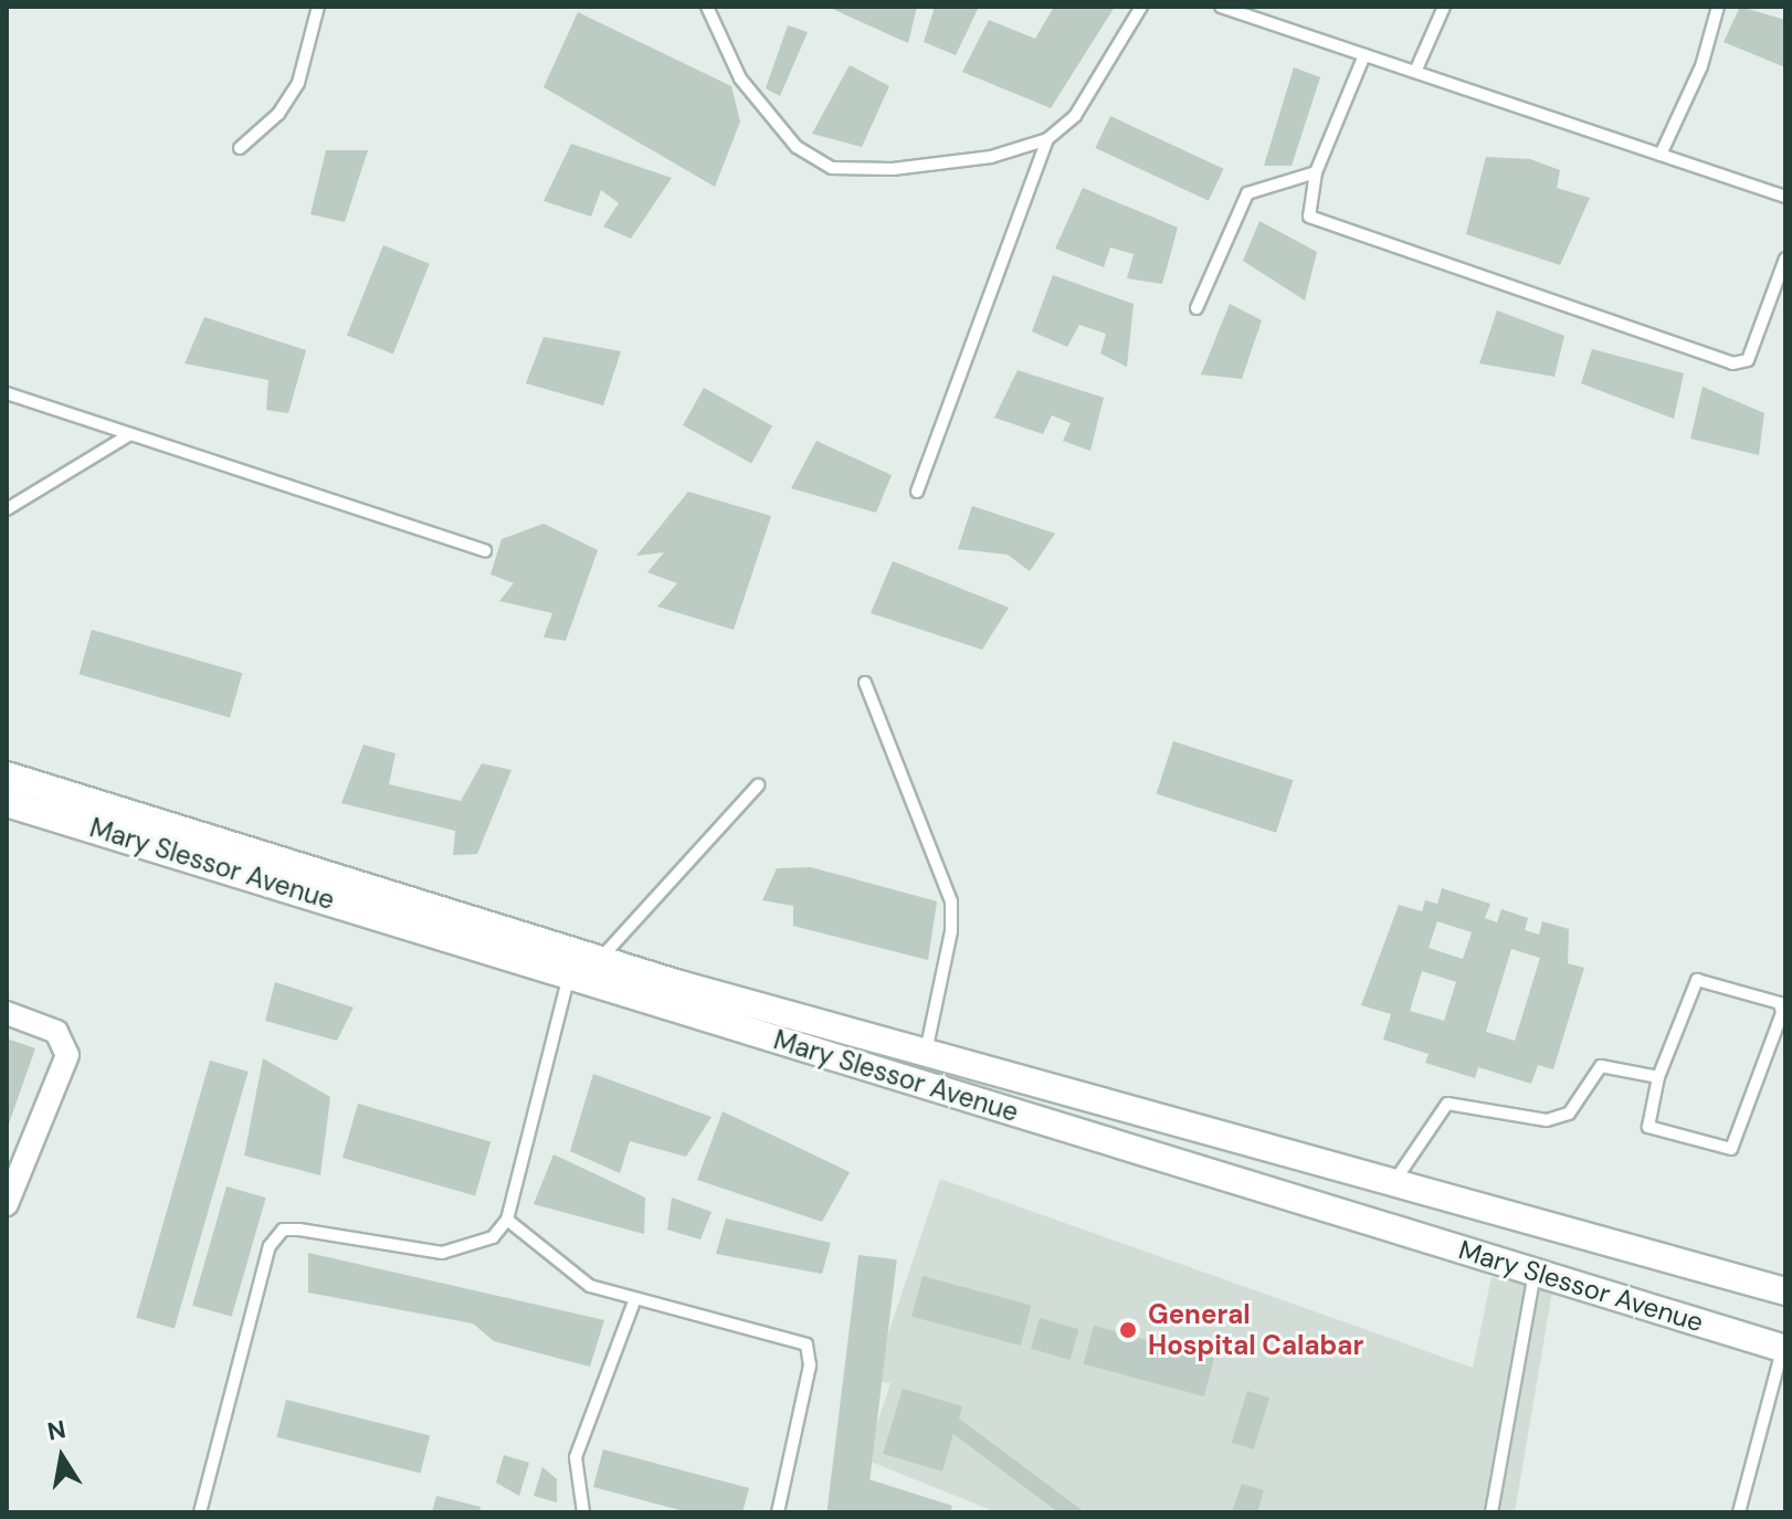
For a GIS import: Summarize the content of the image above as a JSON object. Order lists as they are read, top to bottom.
{
  "streets": {
    "main road": ["Mary Slessor Avenue"]
  },
  "places": ["General Hospital Calabar"],
  "north": "top"
}
